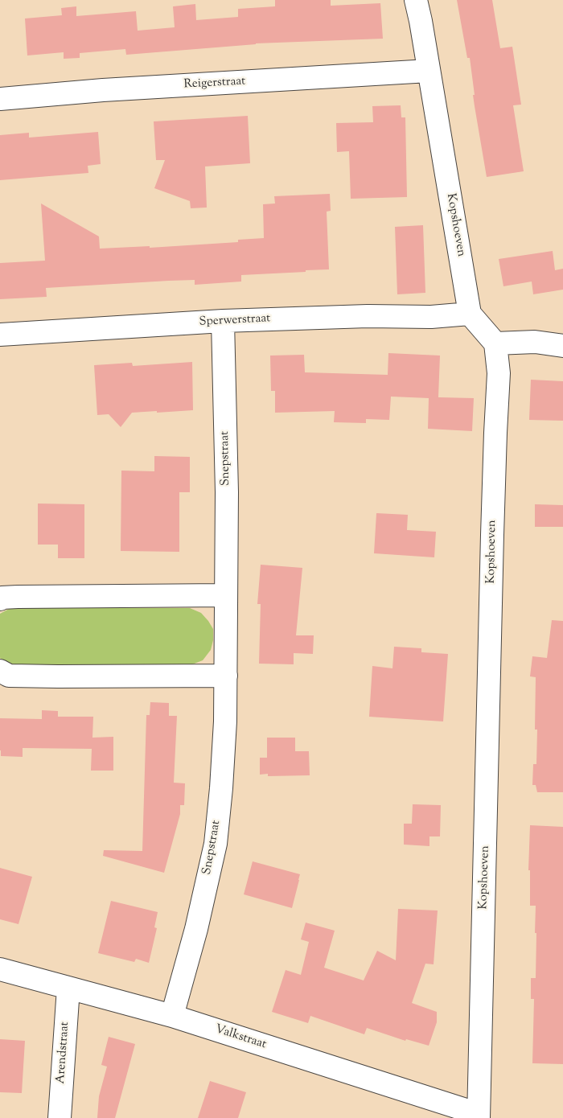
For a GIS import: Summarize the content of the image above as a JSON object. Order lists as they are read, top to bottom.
{
  "streets": {
    "street": [
      "Reigerstraat",
      "Kopshoeven",
      "Sperwerstraat",
      "Snepstraat",
      "Valkstraat",
      "Arendstraat"
    ]
  },
  "crossings": [
    ["Reigerstraat", "Kopshoeven"],
    ["Kopshoeven", "Sperwerstraat"],
    ["Kopshoeven", "Valkstraat"],
    ["Sperwerstraat", "Snepstraat"],
    ["Snepstraat", "Valkstraat"],
    ["Valkstraat", "Arendstraat"]
  ]
}
